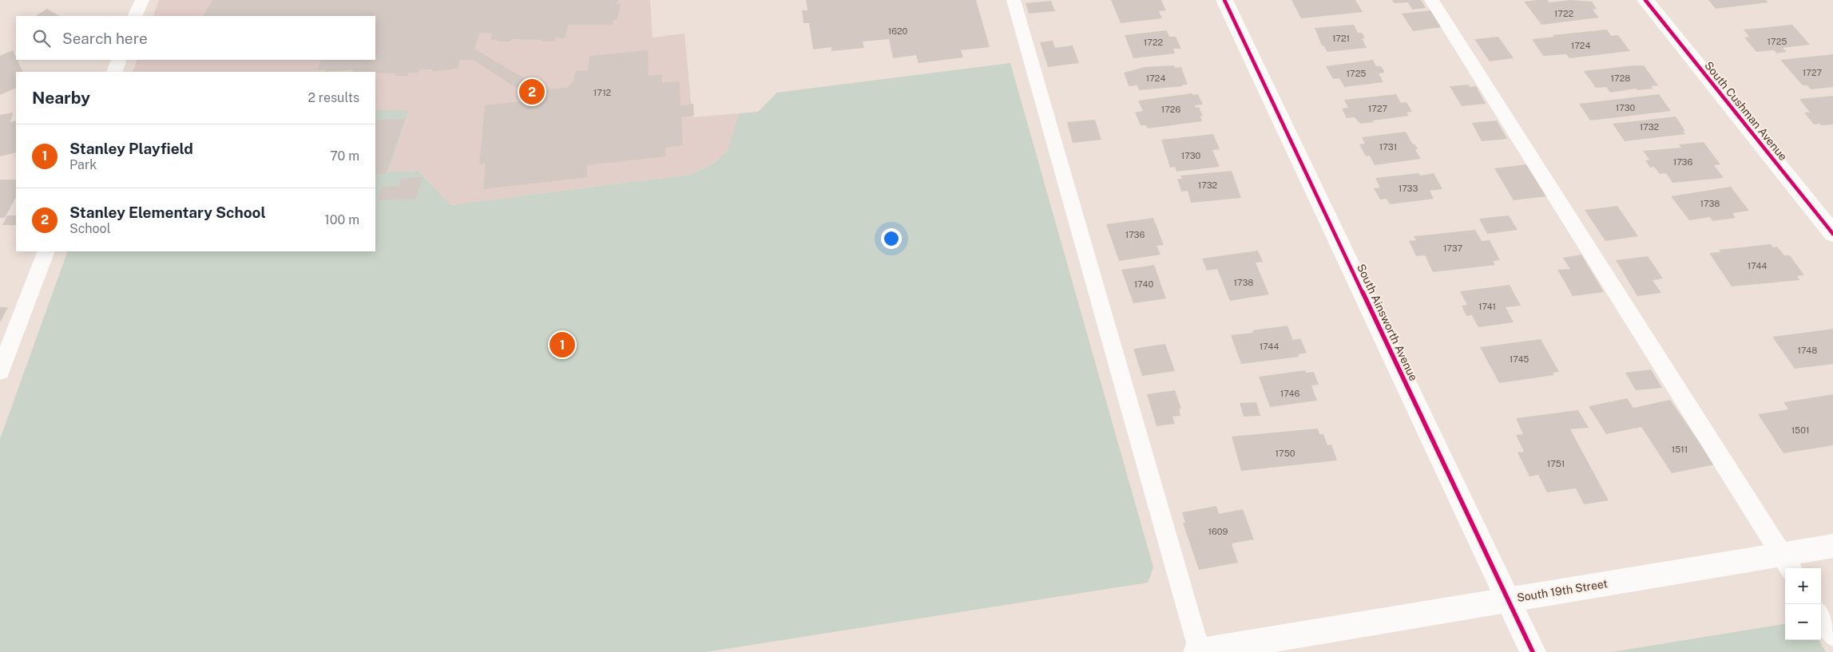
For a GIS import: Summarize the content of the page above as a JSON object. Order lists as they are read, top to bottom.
{
  "streets": {
    "street": ["South Cushman Avenue", "South Ainsworth Avenue", "South 19th Street"]
  },
  "crossings": [
    ["South Ainsworth Avenue", "South 19th Street"]
  ],
  "house_numbers": [
    "1722",
    "1620",
    "1721",
    "1725",
    "1722",
    "1724",
    "1727",
    "1725",
    "1724",
    "1728",
    "1712",
    "1730",
    "1727",
    "1726",
    "1732",
    "1731",
    "1730",
    "1736",
    "1732",
    "1733",
    "1738",
    "1736",
    "1737",
    "1744",
    "1738",
    "1740",
    "1741",
    "1744",
    "1748",
    "1745",
    "1746",
    "1501",
    "1511",
    "1750",
    "1751",
    "1609"
  ],
  "page": {
    "search": "Search here",
    "heading": ["Nearby", "2 results"],
    "pins": ["2", "1"],
    "list": [
      {
        "mark": "1",
        "name": "Stanley Playfield",
        "note": "Park",
        "value": "70 m"
      },
      {
        "mark": "2",
        "name": "Stanley Elementary School",
        "note": "School",
        "value": "100 m"
      }
    ],
    "map_buttons": ["+", "−"]
  }
}
